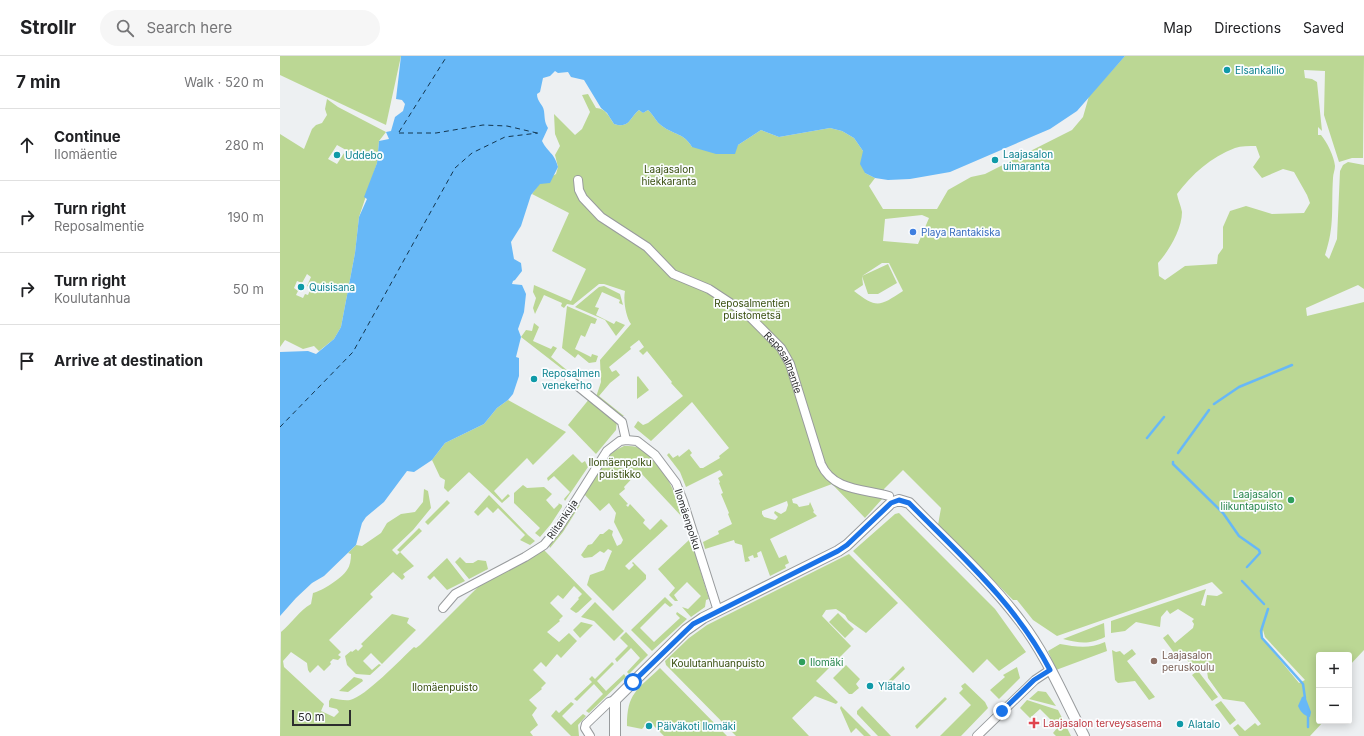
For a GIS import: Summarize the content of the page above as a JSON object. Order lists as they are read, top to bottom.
{
  "streets": {
    "street": ["Reposalmentie", "Riitankuja", "Ilomäenpolku"]
  },
  "crossings": [
    ["Riitankuja", "Ilomäenpolku"]
  ],
  "parks": [
    "Laajasalon hiekkaranta",
    "Reposalmentien puistometsä",
    "Ilomäenpolku puistikko",
    "Koulutanhuanpuisto",
    "Ilomäenpuisto"
  ],
  "places": {
    "other": [
      "Elsankallio",
      "Uddebo",
      "Laajasalon uimaranta",
      "Playa Rantakiska",
      "Quisisana",
      "Reposalmen venekerho",
      "Laajasalon liikuntapuisto",
      "Laajasalon peruskoulu",
      "Ilomäki",
      "Ylätalo",
      "Alatalo",
      "Päiväkoti Ilomäki"
    ],
    "health": ["Laajasalon terveysasema"]
  },
  "scale_bar": "50 m",
  "page": {
    "header": "Strollr",
    "search": "Search here",
    "nav": ["Map", "Directions", "Saved"],
    "heading": ["7 min", "Walk · 520 m"],
    "list": [
      ["Continue", "Ilomäentie", "280 m"],
      ["Turn right", "Reposalmentie", "190 m"],
      ["Turn right", "Koulutanhua", "50 m"],
      "Arrive at destination"
    ],
    "map_buttons": ["+", "−"],
    "scale": "50 m"
  }
}
